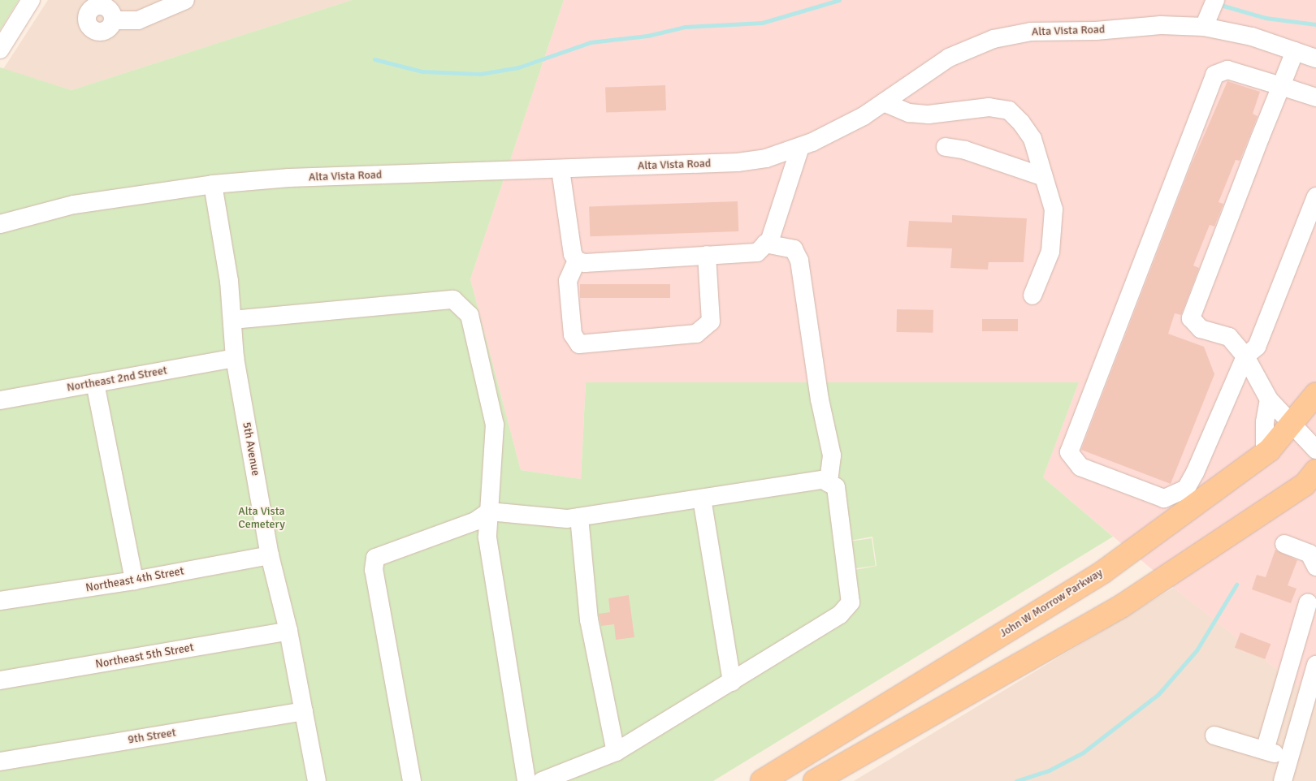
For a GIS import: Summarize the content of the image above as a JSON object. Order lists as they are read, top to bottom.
{
  "streets": {
    "main road": ["John W Morrow Parkway"],
    "street": [
      "Alta Vista Road",
      "Northeast 2nd Street",
      "5th Avenue",
      "Northeast 4th Street",
      "Northeast 5th Street",
      "9th Street"
    ]
  },
  "crossings": [
    ["Alta Vista Road", "5th Avenue"],
    ["Northeast 2nd Street", "5th Avenue"],
    ["5th Avenue", "Northeast 4th Street"],
    ["5th Avenue", "Northeast 5th Street"],
    ["5th Avenue", "9th Street"]
  ],
  "parks": ["Alta Vista Cemetery"]
}
